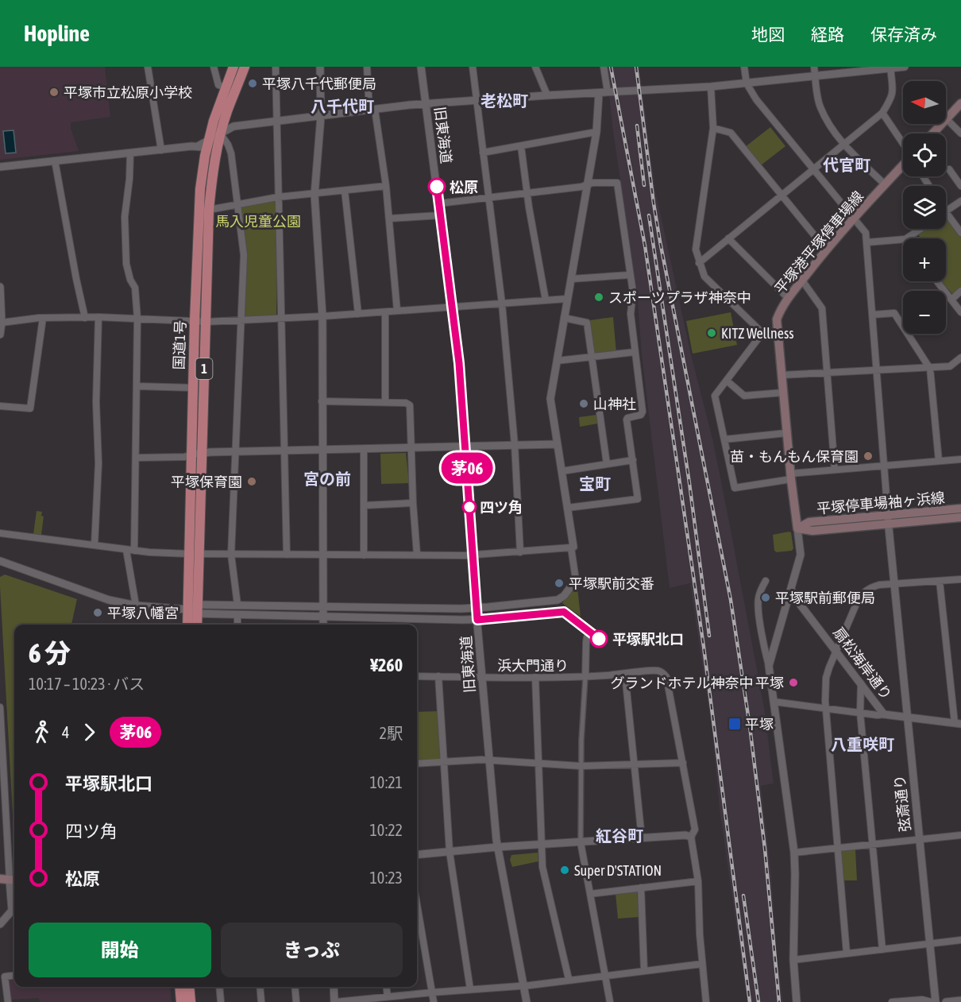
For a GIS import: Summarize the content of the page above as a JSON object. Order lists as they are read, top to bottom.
{
  "streets": {
    "highway": ["国道1号", "1"],
    "main road": ["平塚港平塚停車場線", "平塚停車場袖ヶ浜線"],
    "street": [
      "旧東海道",
      "扇松海岸通り",
      "浜大門通り",
      "弦斎通り"
    ]
  },
  "crossings": [
    ["旧東海道", "浜大門通り"],
    ["平塚港平塚停車場線", "平塚停車場袖ヶ浜線"],
    ["平塚停車場袖ヶ浜線", "弦斎通り"],
    ["扇松海岸通り", "弦斎通り"]
  ],
  "districts": [
    "老松町",
    "八千代町",
    "代官町",
    "宮の前",
    "宝町",
    "八重咲町",
    "紅谷町"
  ],
  "parks": ["馬入児童公園"],
  "places": {
    "other": [
      "平塚八千代郵便局",
      "平塚市立松原小学校",
      "松原",
      "スポーツプラザ神奈中",
      "KITZ Wellness",
      "山神社",
      "苗・もんもん保育園",
      "平塚保育園",
      "四ツ角",
      "平塚駅前交番",
      "平塚駅前郵便局",
      "平塚八幡宮",
      "平塚駅北口",
      "グランドホテル神奈中 平塚",
      "Super D'STATION"
    ],
    "transit": ["平塚"]
  },
  "lines": ["bus line 茅06"],
  "north": "left",
  "page": {
    "header": "Hopline",
    "nav": ["地図", "経路", "保存済み"],
    "on_map": "茅06",
    "map_buttons": ["+", "−"],
    "heading": ["6 分", "10:17 – 10:23 · バス", "¥260"],
    "legs": ["4", "茅06", "2駅"],
    "list": [
      {
        "name": "平塚駅北口",
        "value": "10:21"
      },
      {
        "name": "四ツ角",
        "value": "10:22"
      },
      {
        "name": "松原",
        "value": "10:23"
      }
    ],
    "buttons": ["開始", "きっぷ"]
  }
}
